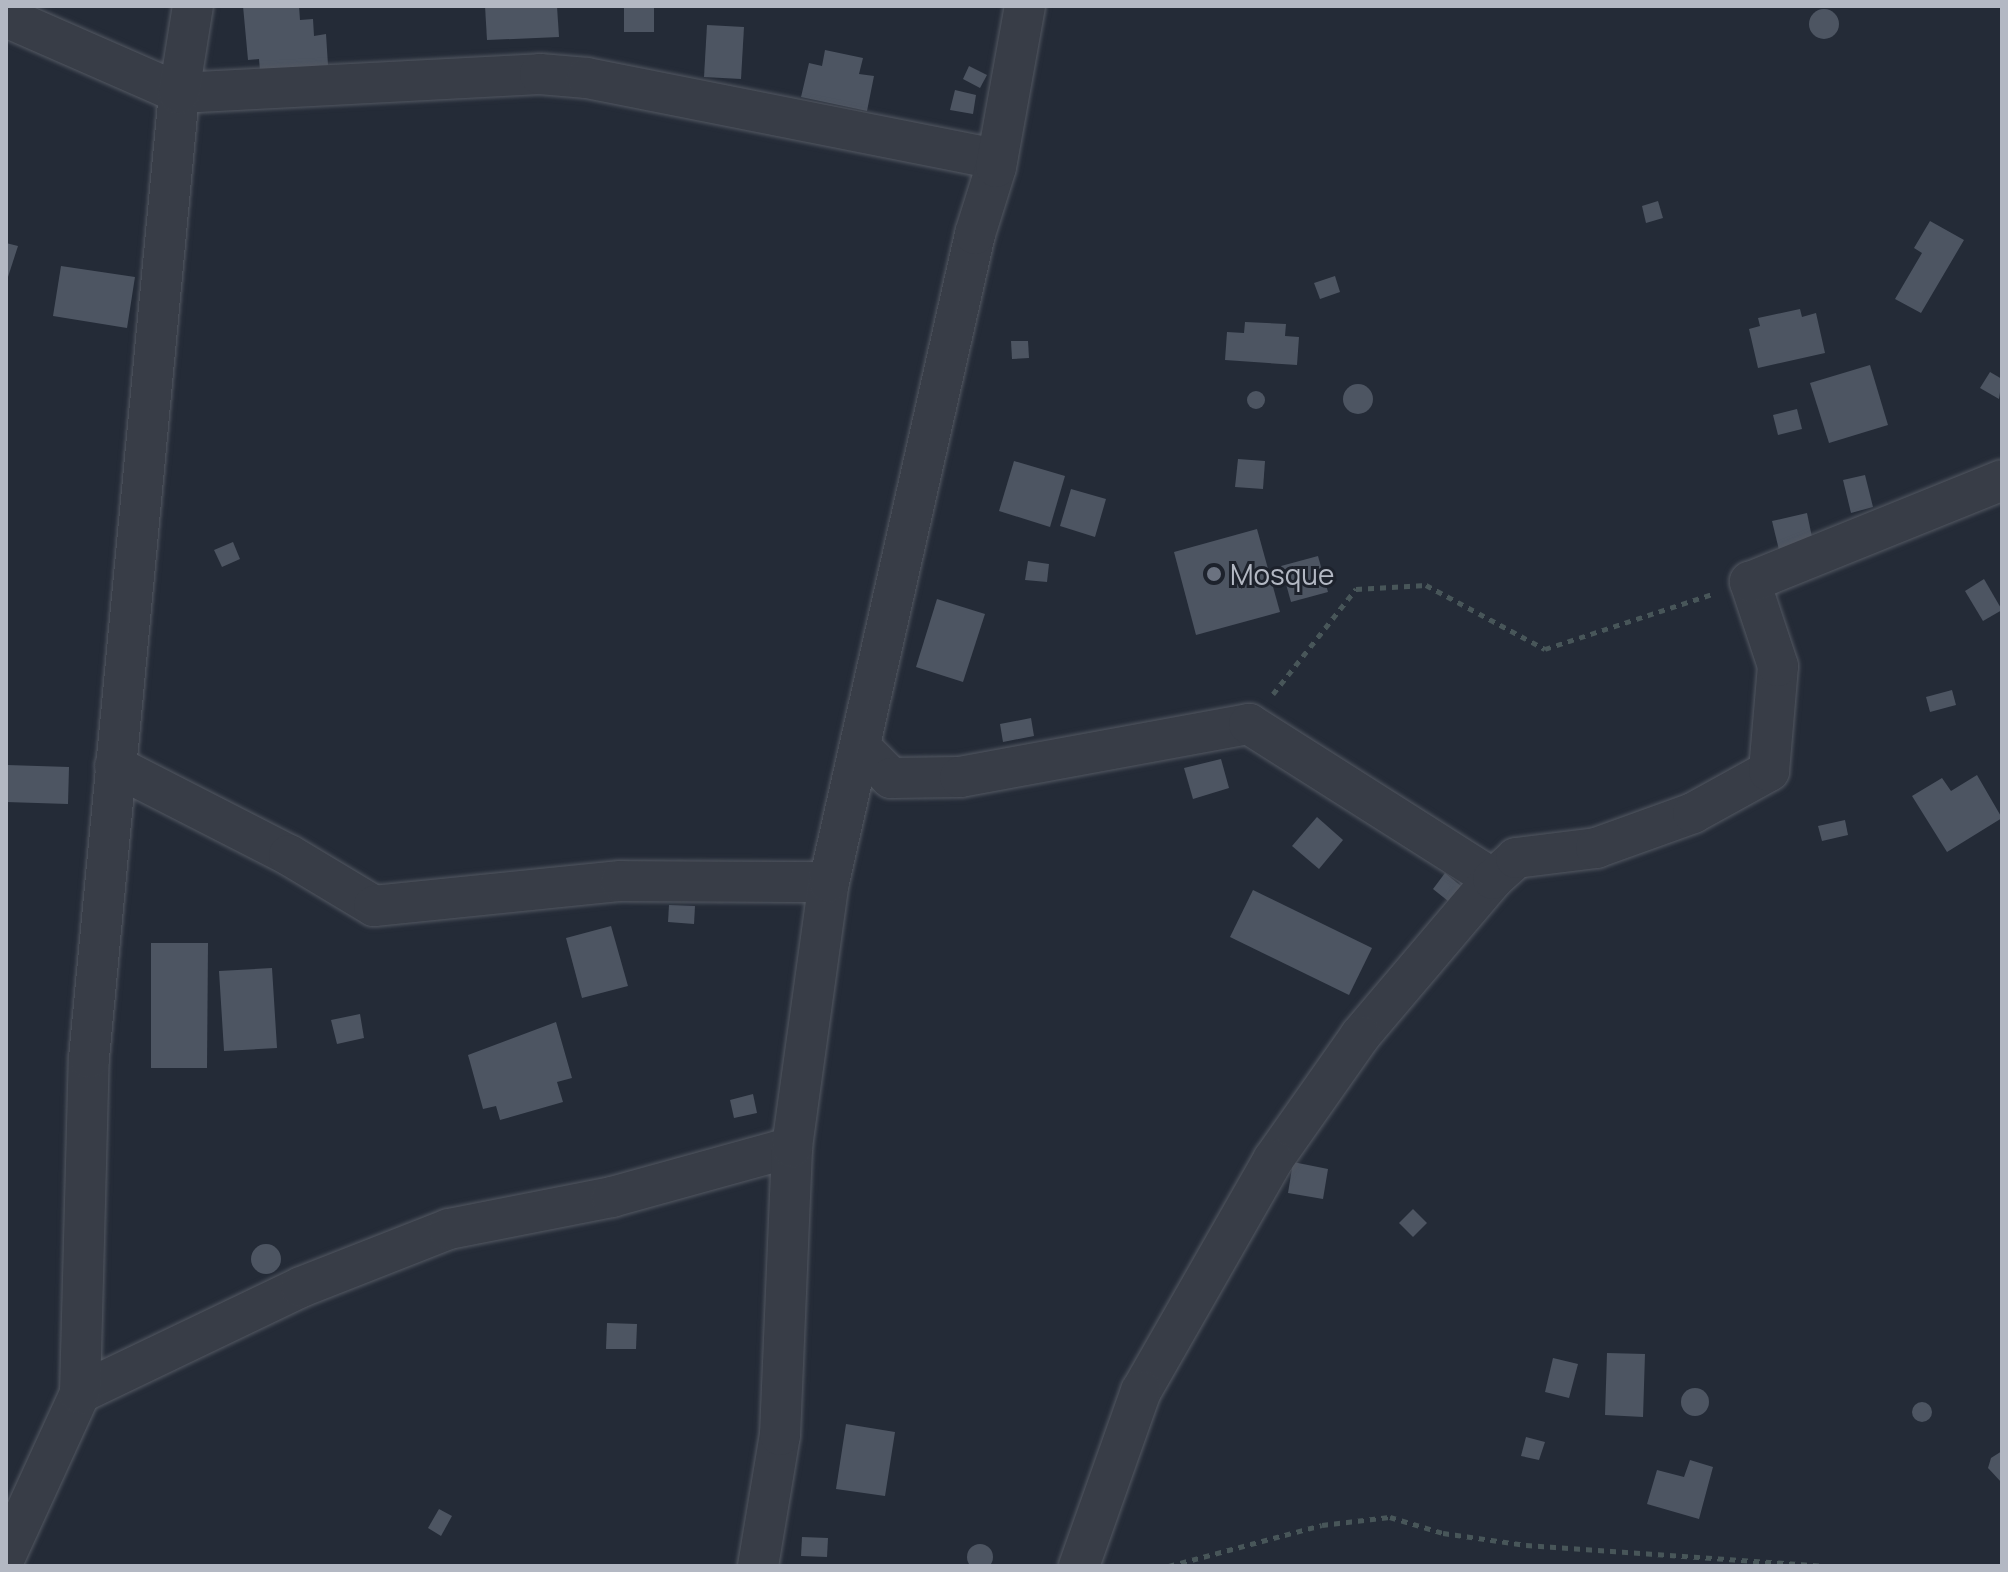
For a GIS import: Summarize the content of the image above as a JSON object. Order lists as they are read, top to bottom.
{
  "places": ["Mosque"]
}
